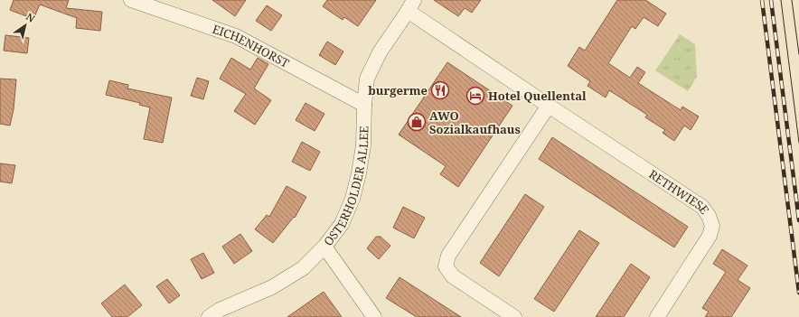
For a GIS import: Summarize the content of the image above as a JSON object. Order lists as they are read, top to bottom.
{
  "streets": {
    "street": ["EICHENHORST", "OSTERHOLDER ALLEE", "RETHWIESE"]
  },
  "crossings": [
    ["EICHENHORST", "OSTERHOLDER ALLEE"],
    ["OSTERHOLDER ALLEE", "RETHWIESE"]
  ],
  "places": {
    "restaurant": ["burgerme"],
    "hotel": ["Hotel Quellental"],
    "shop": ["AWO Sozialkaufhaus"]
  },
  "north": "top right"
}
